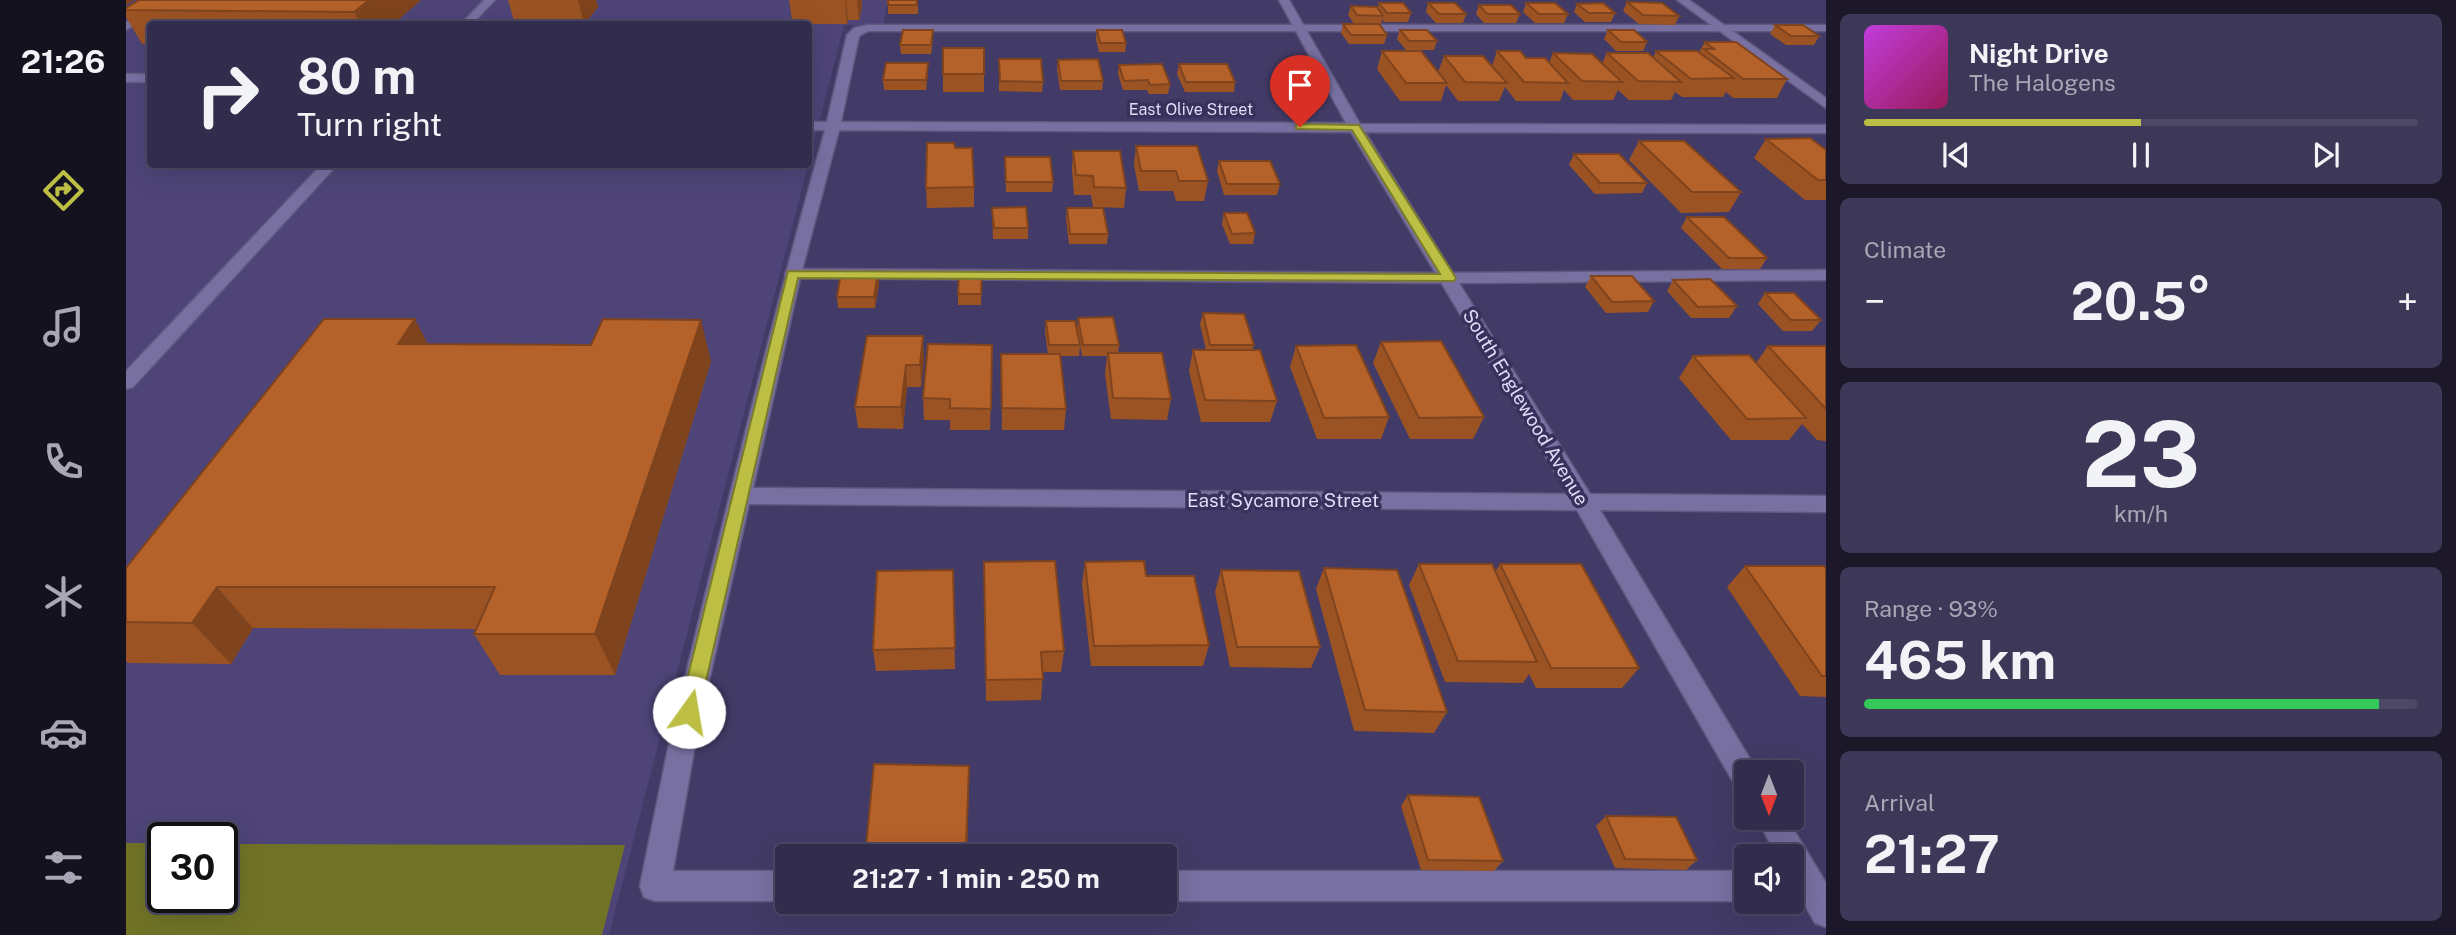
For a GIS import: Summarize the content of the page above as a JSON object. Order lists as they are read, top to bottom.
{
  "streets": {
    "street": ["East Olive Street", "South Englewood Avenue", "East Sycamore Street"]
  },
  "crossings": [
    ["East Olive Street", "South Englewood Avenue"],
    ["South Englewood Avenue", "East Sycamore Street"]
  ],
  "north": "bottom",
  "page": {
    "tabs": "21:26",
    "turn": ["80 m", "Turn right"],
    "song": ["Night Drive", "The Halogens"],
    "tile": [
      "Climate",
      ["23", "km/h"],
      ["Range · 93%", "465 km"],
      ["Arrival", "21:27"]
    ],
    "heat": ["−", "20.5°", "+"],
    "limit": "30",
    "trip": "21:27 · 1 min · 250 m"
  }
}
